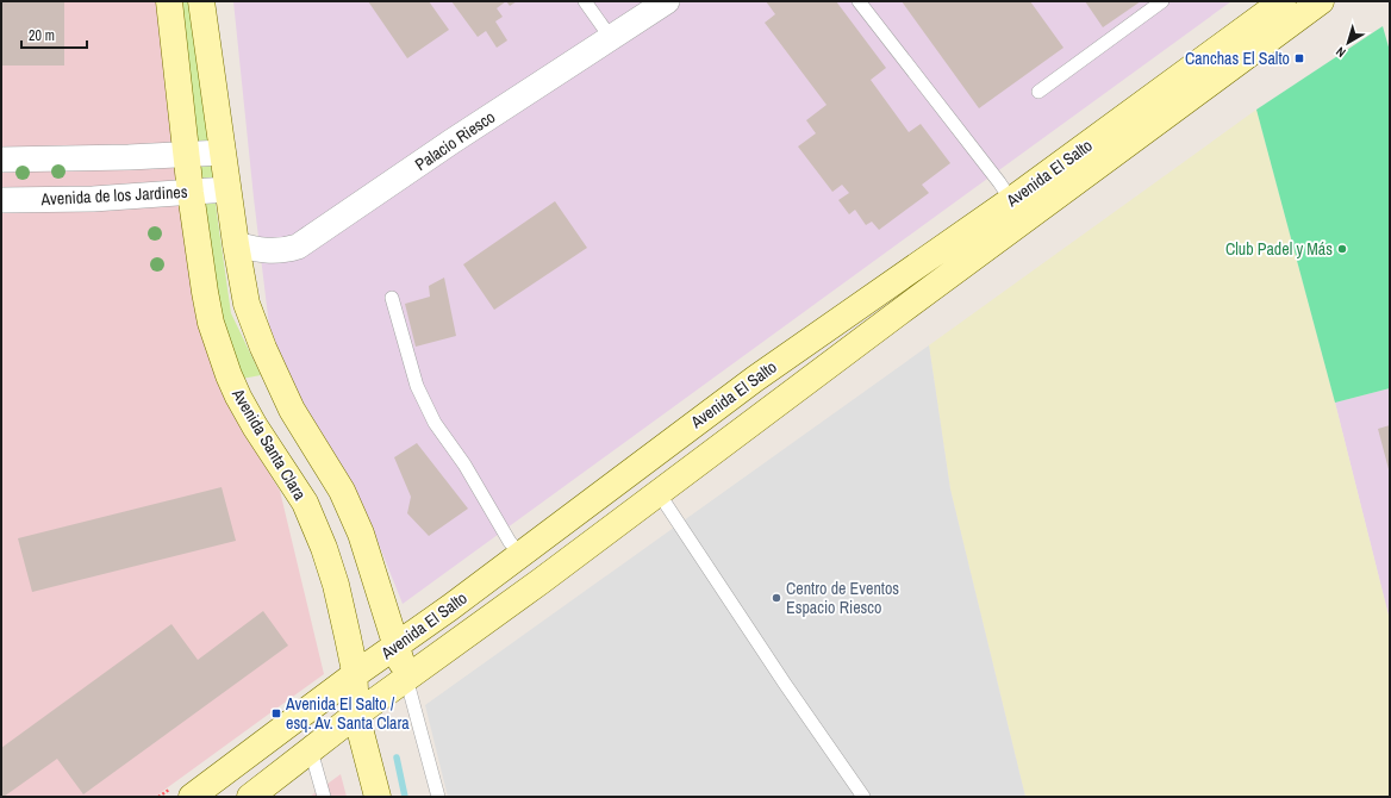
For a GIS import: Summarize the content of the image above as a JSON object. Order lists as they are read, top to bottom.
{
  "streets": {
    "main road": ["Avenida El Salto", "Avenida Santa Clara"],
    "street": ["Palacio Riesco", "Avenida de los Jardines"]
  },
  "crossings": [
    ["Avenida El Salto", "Avenida Santa Clara"],
    ["Avenida de los Jardines", "Avenida Santa Clara"]
  ],
  "places": {
    "transit": ["Canchas El Salto", "Avenida El Salto / esq. Av. Santa Clara"],
    "other": ["Club Padel y Más", "Centro de Eventos Espacio Riesco"]
  },
  "scale_bar": "20 m",
  "north": "bottom left"
}
